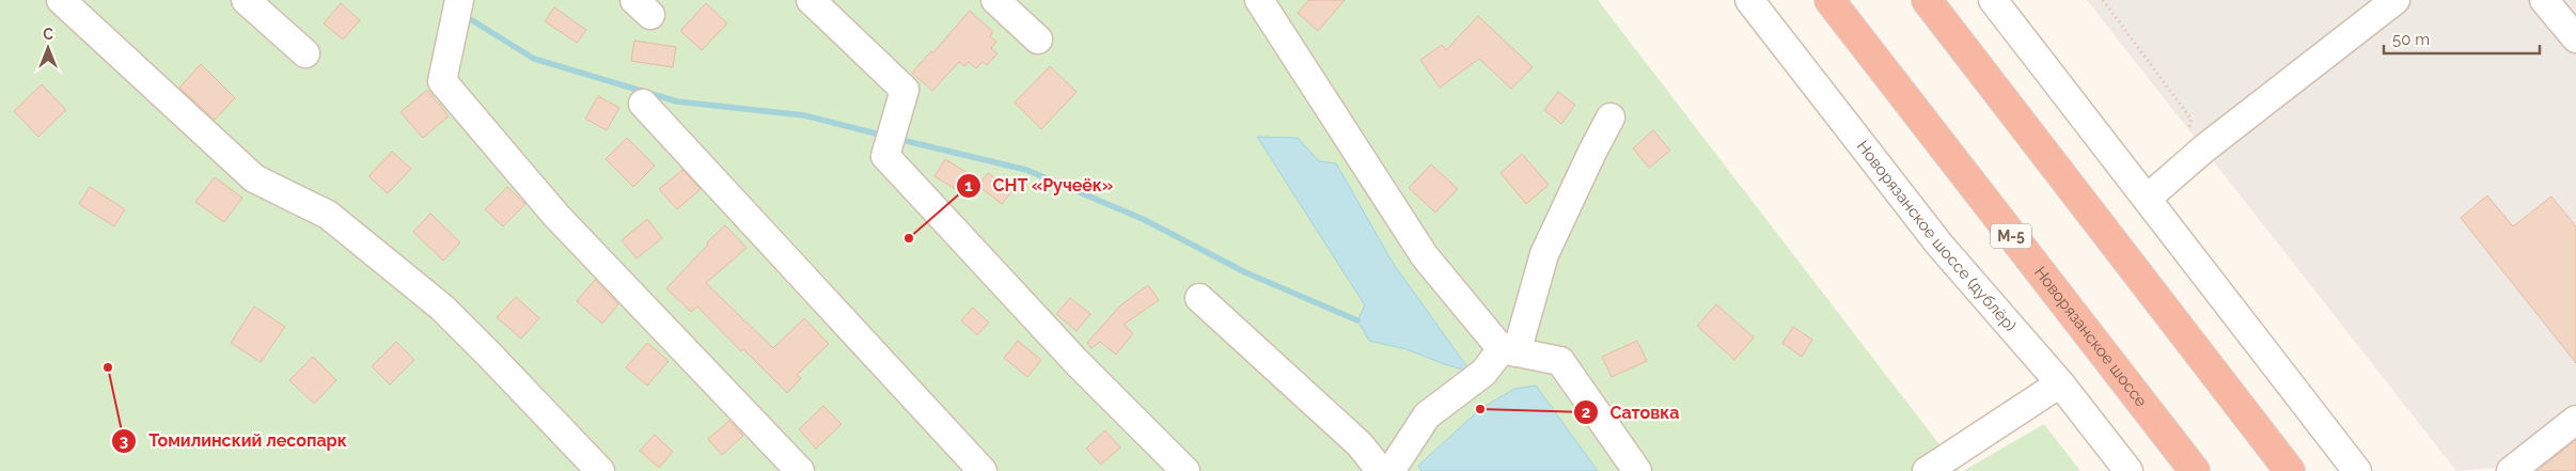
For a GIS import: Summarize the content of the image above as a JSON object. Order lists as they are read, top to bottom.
{
  "streets": {
    "highway": ["М-5", "Новорязанское шоссе"],
    "street": ["Новорязанское шоссе (дублёр)"]
  },
  "places": ["СНТ «Ручеёк»", "Томилинский лесопарк", "Сатовка"],
  "scale_bar": "50 m",
  "north": "top"
}
